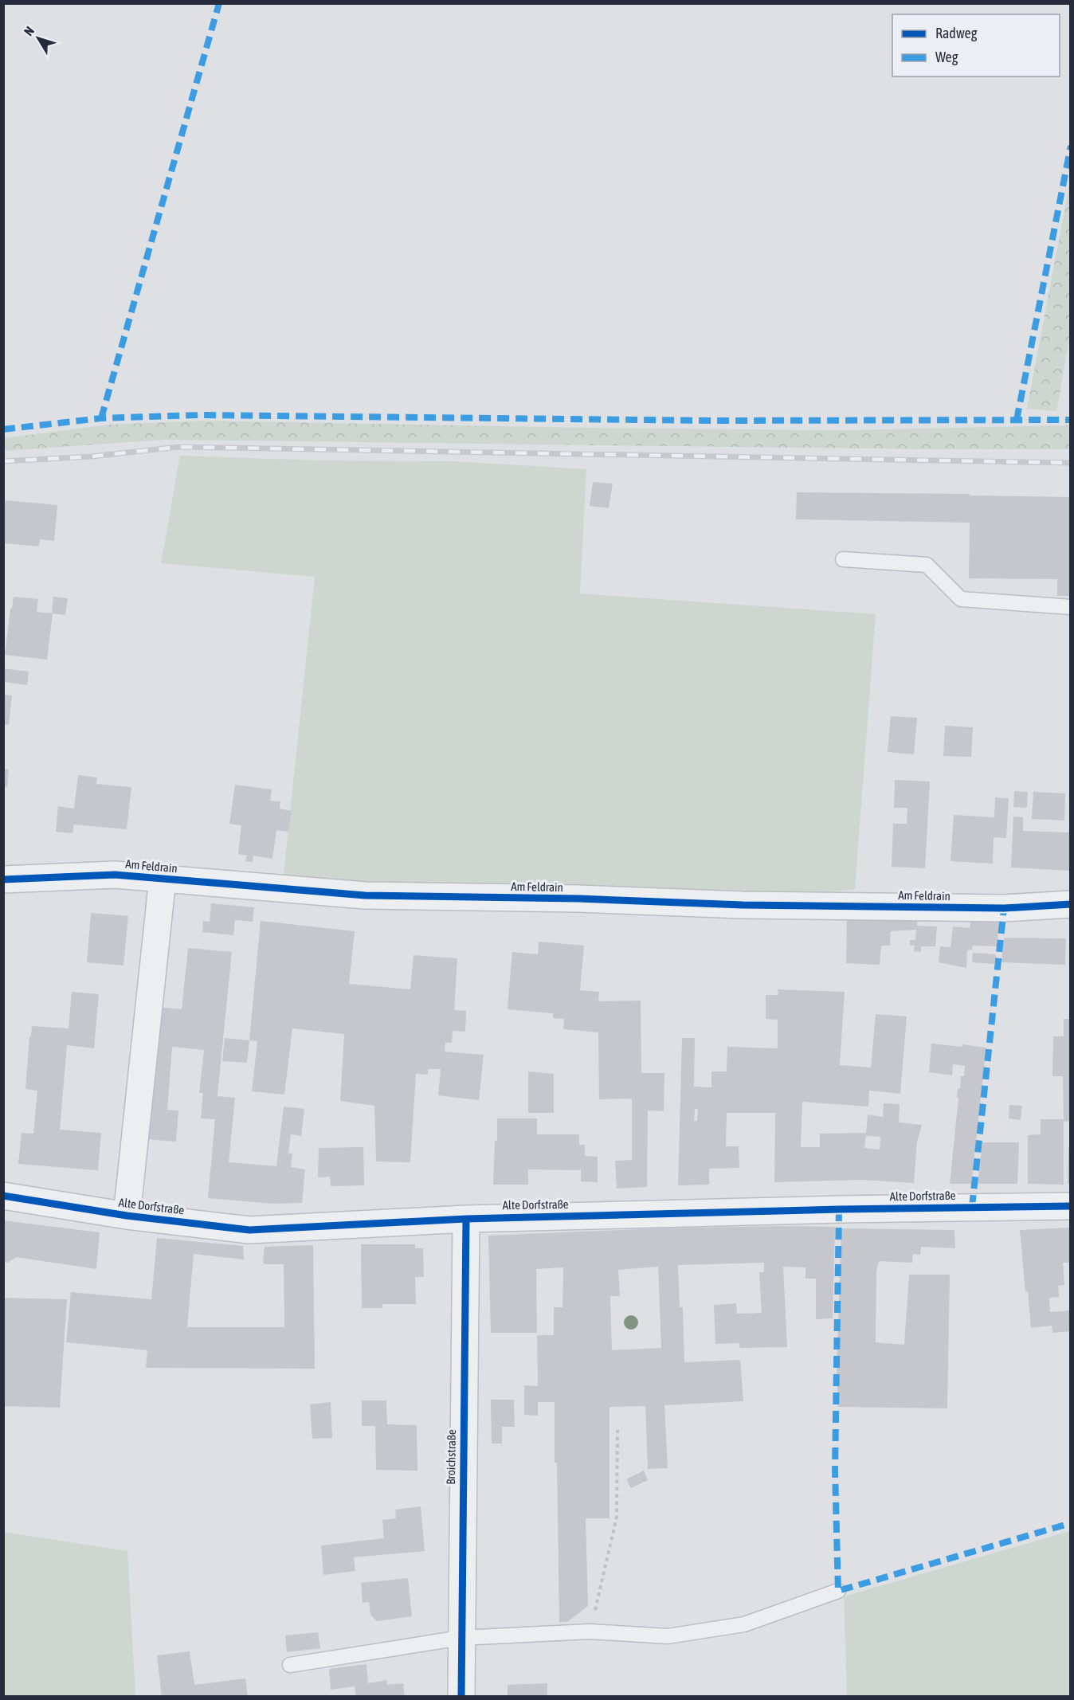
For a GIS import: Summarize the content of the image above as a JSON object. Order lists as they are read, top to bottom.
{
  "streets": {
    "street": ["Am Feldrain", "Alte Dorfstraße", "Broichstraße"]
  },
  "crossings": [
    ["Alte Dorfstraße", "Broichstraße"]
  ],
  "legend": ["Radweg", "Weg"],
  "north": "top left"
}
